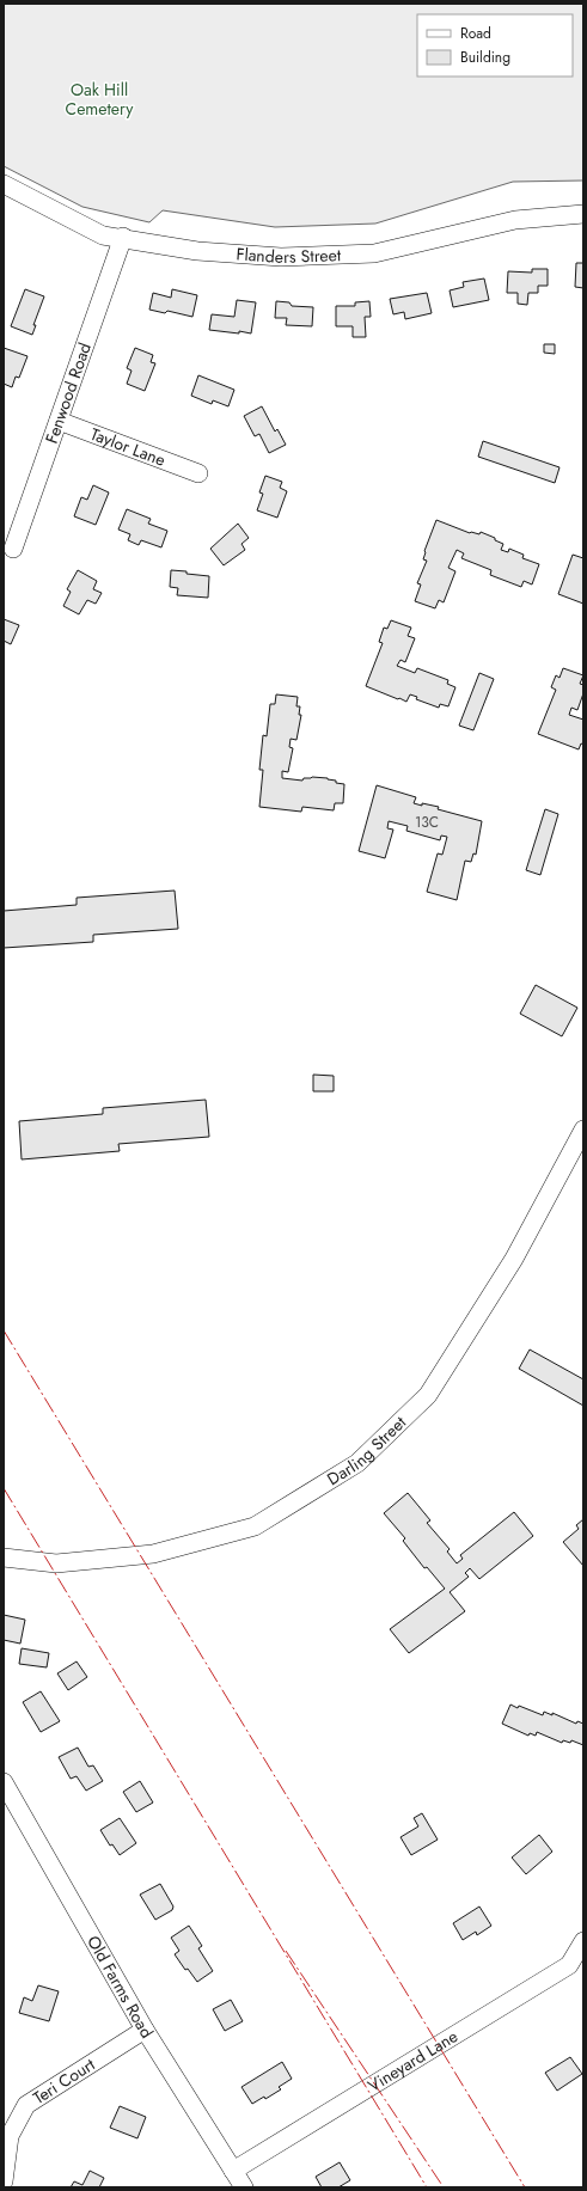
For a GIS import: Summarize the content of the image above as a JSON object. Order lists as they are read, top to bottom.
{
  "streets": {
    "street": [
      "Flanders Street",
      "Fenwood Road",
      "Taylor Lane",
      "Darling Street",
      "Old Farms Road",
      "Vineyard Lane",
      "Teri Court"
    ]
  },
  "crossings": [
    ["Flanders Street", "Fenwood Road"],
    ["Fenwood Road", "Taylor Lane"],
    ["Old Farms Road", "Vineyard Lane"],
    ["Old Farms Road", "Teri Court"]
  ],
  "parks": ["Oak Hill Cemetery"],
  "house_numbers": ["13C"],
  "legend": ["Road", "Building"]
}
